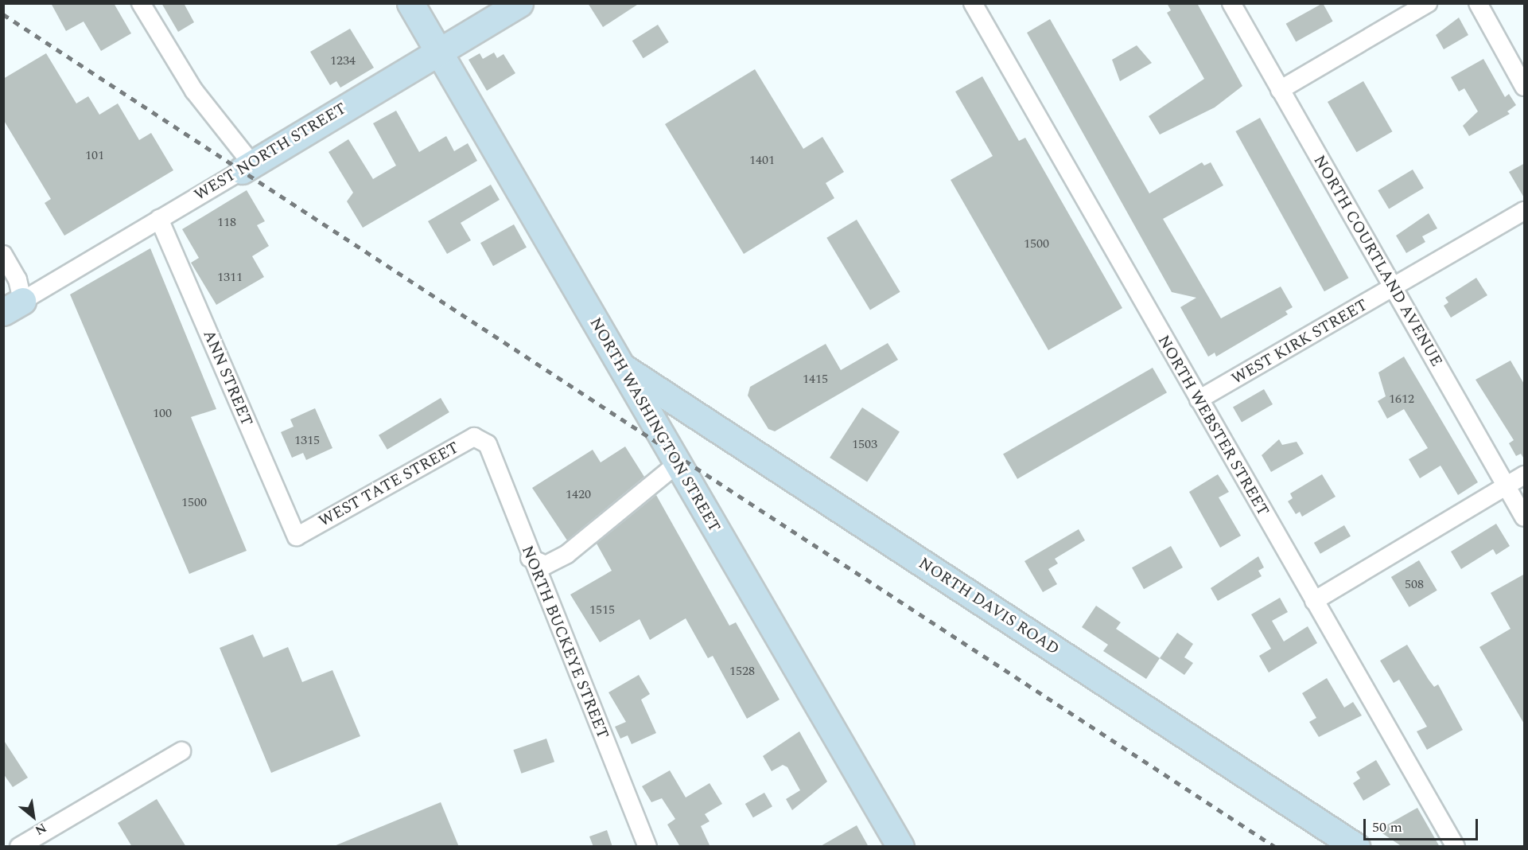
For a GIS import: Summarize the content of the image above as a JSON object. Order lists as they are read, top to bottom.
{
  "streets": {
    "street": [
      "WEST NORTH STREET",
      "NORTH COURTLAND AVENUE",
      "WEST KIRK STREET",
      "ANN STREET",
      "NORTH WASHINGTON STREET",
      "NORTH WEBSTER STREET",
      "WEST TATE STREET",
      "NORTH DAVIS ROAD",
      "NORTH BUCKEYE STREET"
    ]
  },
  "crossings": [
    ["WEST NORTH STREET", "ANN STREET"],
    ["WEST NORTH STREET", "NORTH WASHINGTON STREET"],
    ["NORTH COURTLAND AVENUE", "WEST KIRK STREET"],
    ["WEST KIRK STREET", "NORTH WEBSTER STREET"],
    ["ANN STREET", "WEST TATE STREET"],
    ["NORTH WASHINGTON STREET", "NORTH DAVIS ROAD"],
    ["WEST TATE STREET", "NORTH BUCKEYE STREET"]
  ],
  "house_numbers": [
    "1234",
    "101",
    "1401",
    "118",
    "1500",
    "1311",
    "1415",
    "1612",
    "100",
    "1315",
    "1503",
    "1420",
    "1500",
    "508",
    "1515",
    "1528"
  ],
  "scale_bar": "50 m",
  "north": "bottom right"
}
